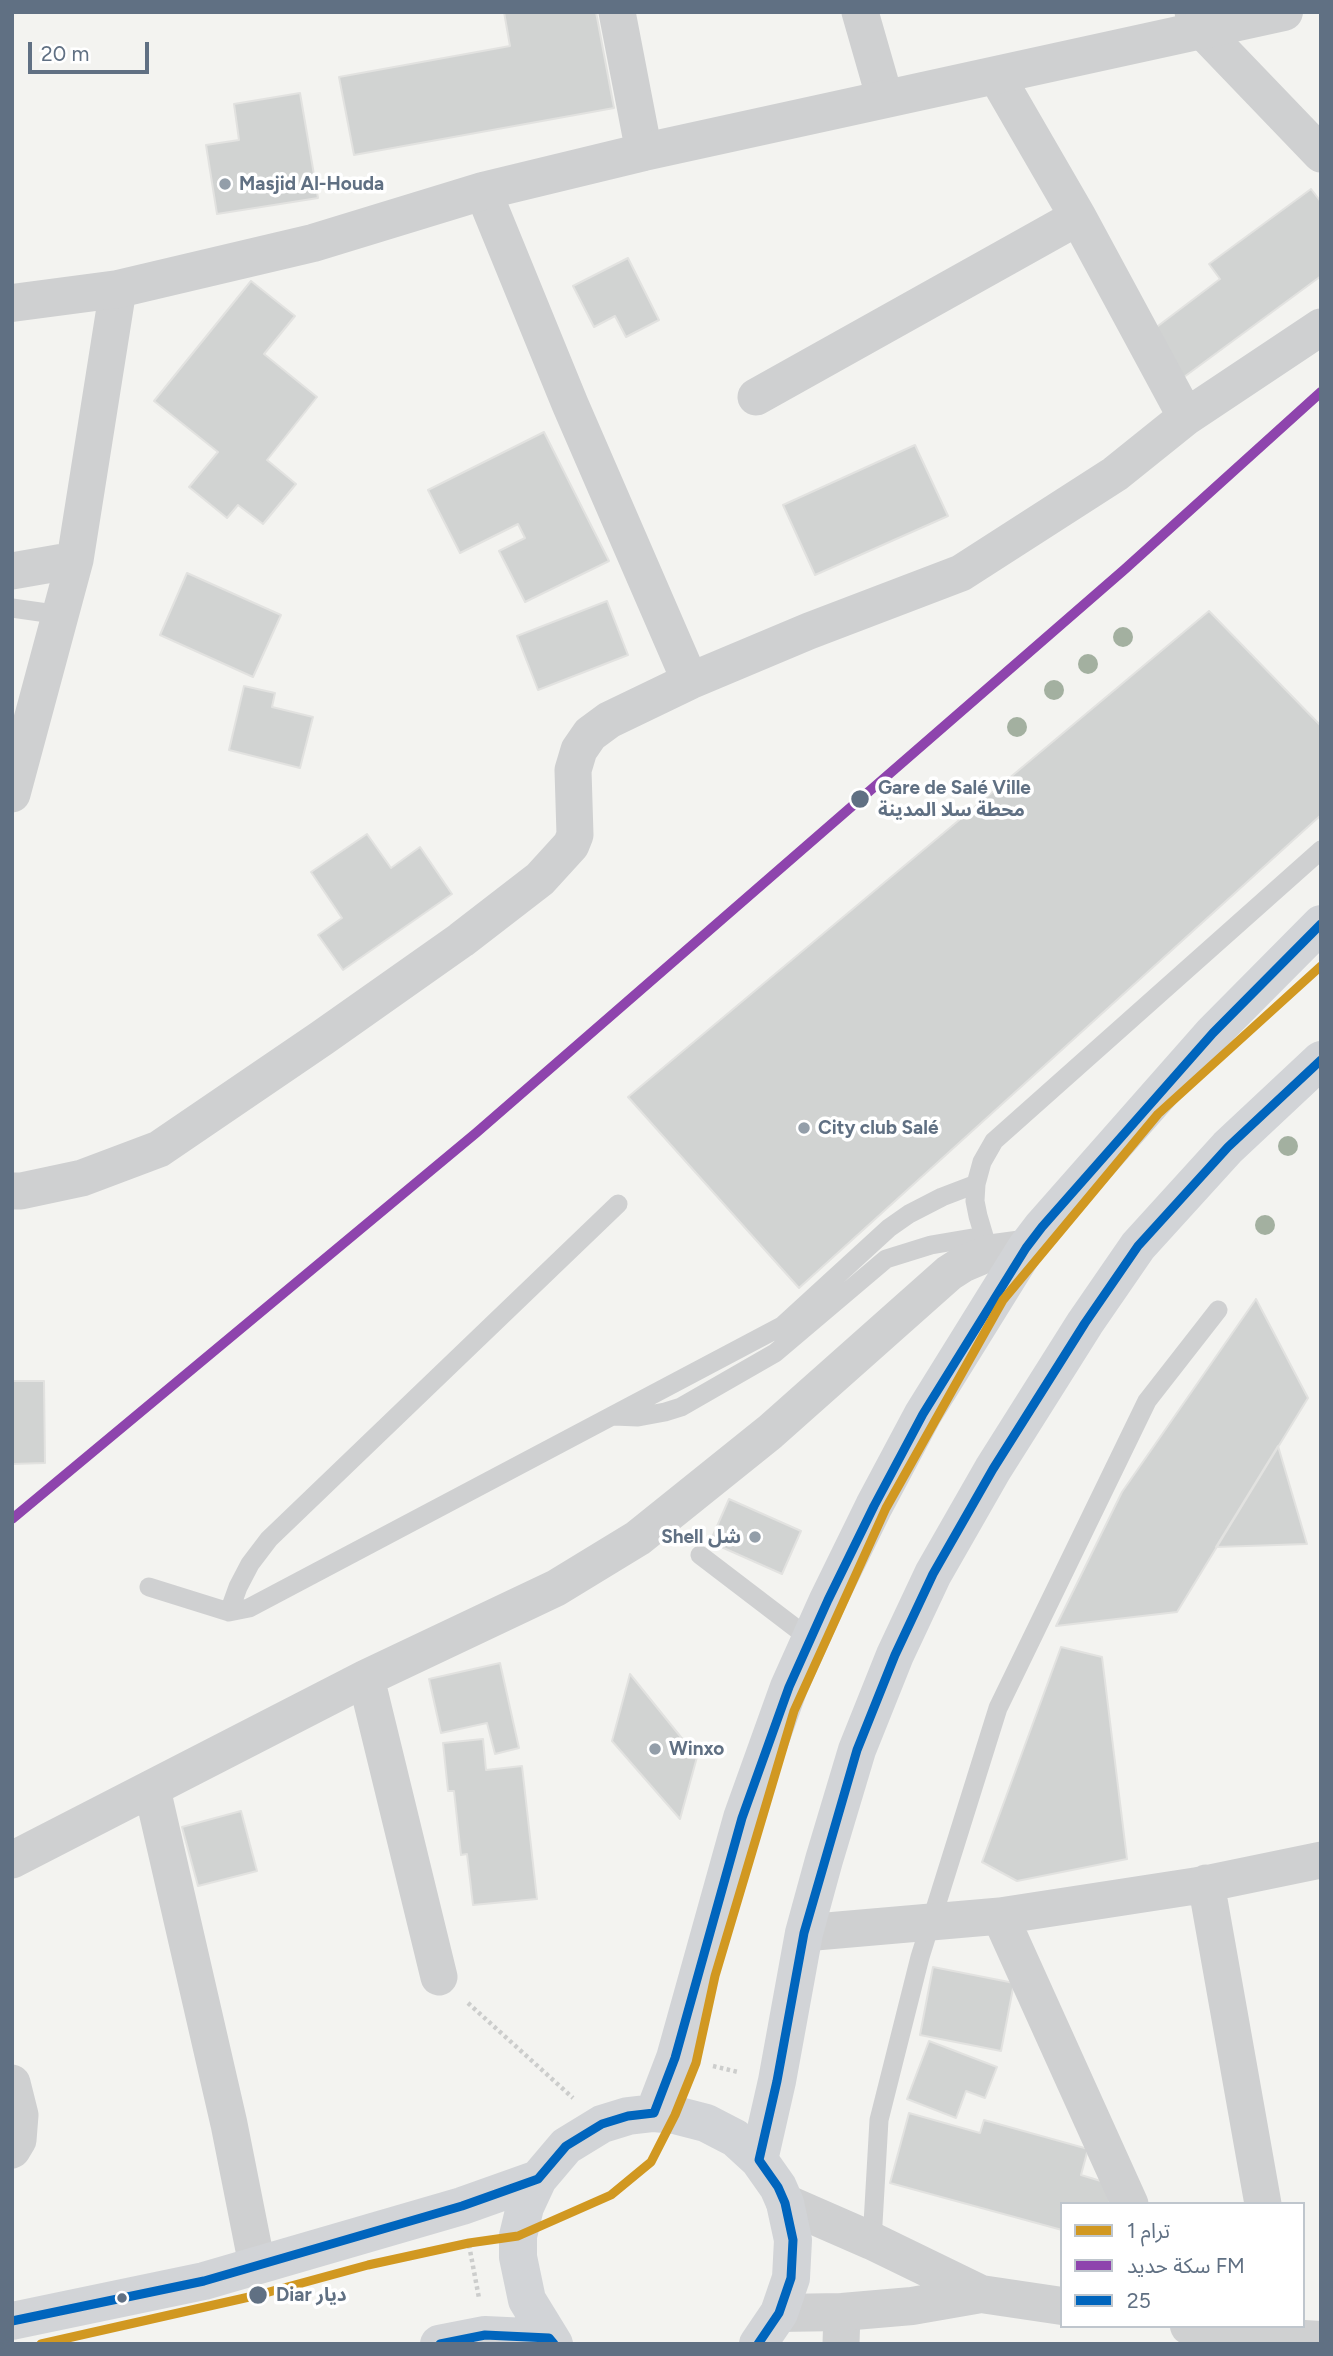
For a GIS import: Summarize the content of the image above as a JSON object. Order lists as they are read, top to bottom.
{
  "places": [
    "Masjid Al-Houda",
    "Gare de Salé Ville محطة سلا المدينة",
    "City club Salé",
    "Shell شل",
    "Winxo",
    "Diar ديار"
  ],
  "lines": ["rail line FM", "transit line 25", "tram line 1"],
  "legend": ["ترام 1", "سكة حديد FM", "25"],
  "scale_bar": "20 m"
}
